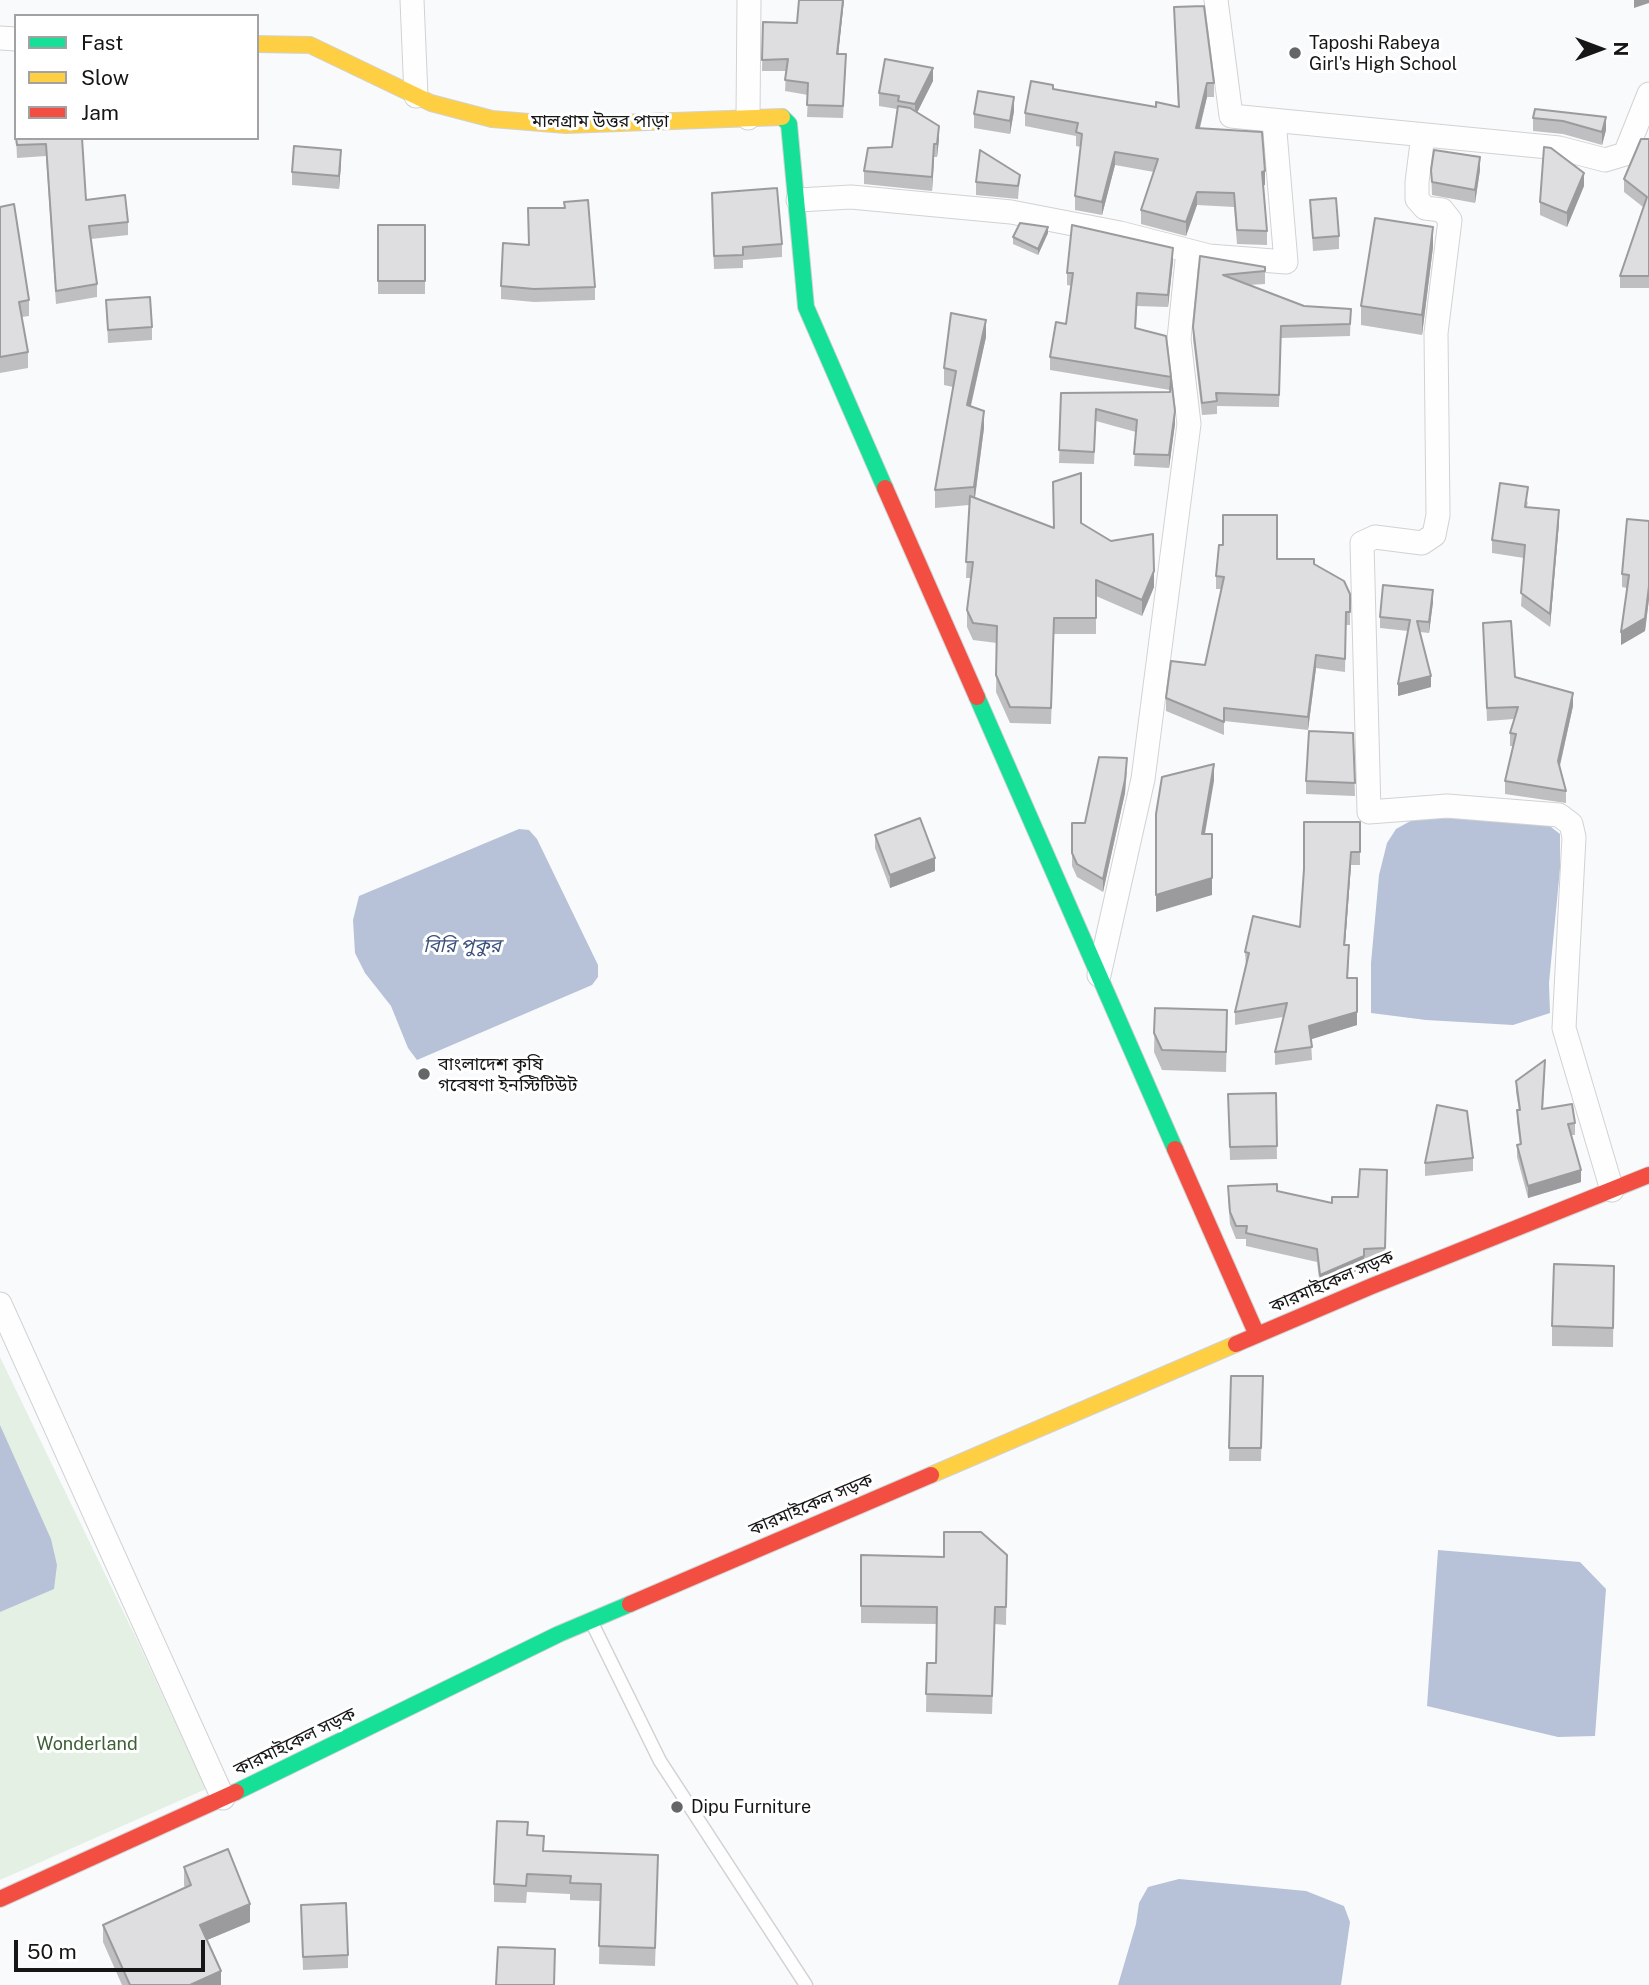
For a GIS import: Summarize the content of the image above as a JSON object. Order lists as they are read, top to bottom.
{
  "streets": {
    "street": ["মালগ্রাম উত্তর পাড়া", "কারমাইকেল সড়ক"]
  },
  "water": ["বিরি পুকুর"],
  "parks": ["Wonderland"],
  "places": ["Taposhi Rabeya Girl's High School", "বাংলাদেশ কৃষি গবেষণা ইনস্টিটিউট", "Dipu Furniture"],
  "legend": ["Fast", "Slow", "Jam"],
  "scale_bar": "50 m",
  "north": "right"
}
